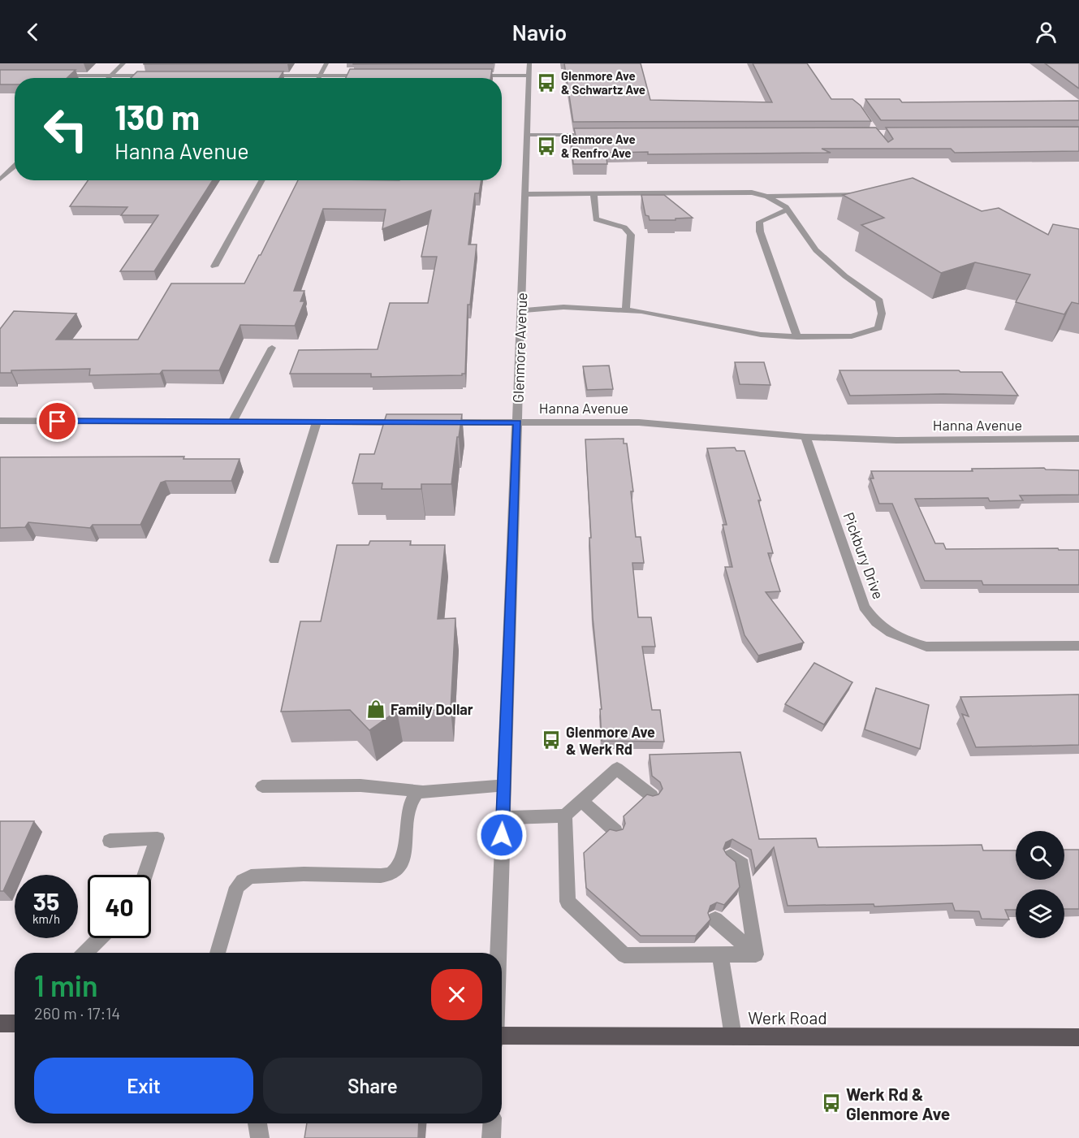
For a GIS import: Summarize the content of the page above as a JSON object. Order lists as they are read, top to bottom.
{
  "streets": {
    "main road": ["Werk Road"],
    "street": ["Glenmore Avenue", "Hanna Avenue", "Pickbury Drive"]
  },
  "crossings": [
    ["Glenmore Avenue", "Hanna Avenue"],
    ["Hanna Avenue", "Pickbury Drive"]
  ],
  "places": {
    "bus stop": [
      "Glenmore Ave & Schwartz Ave",
      "Glenmore Ave & Renfro Ave",
      "Glenmore Ave & Werk Rd",
      "Werk Rd & Glenmore Ave"
    ],
    "shop": ["Family Dollar"]
  },
  "page": {
    "header": "Navio",
    "turn": ["130 m", "Hanna Avenue"],
    "speed": "35 km/h",
    "limit": "40",
    "heading": ["1 min", "260 m · 17:14"],
    "buttons": ["Exit", "Share"]
  }
}
